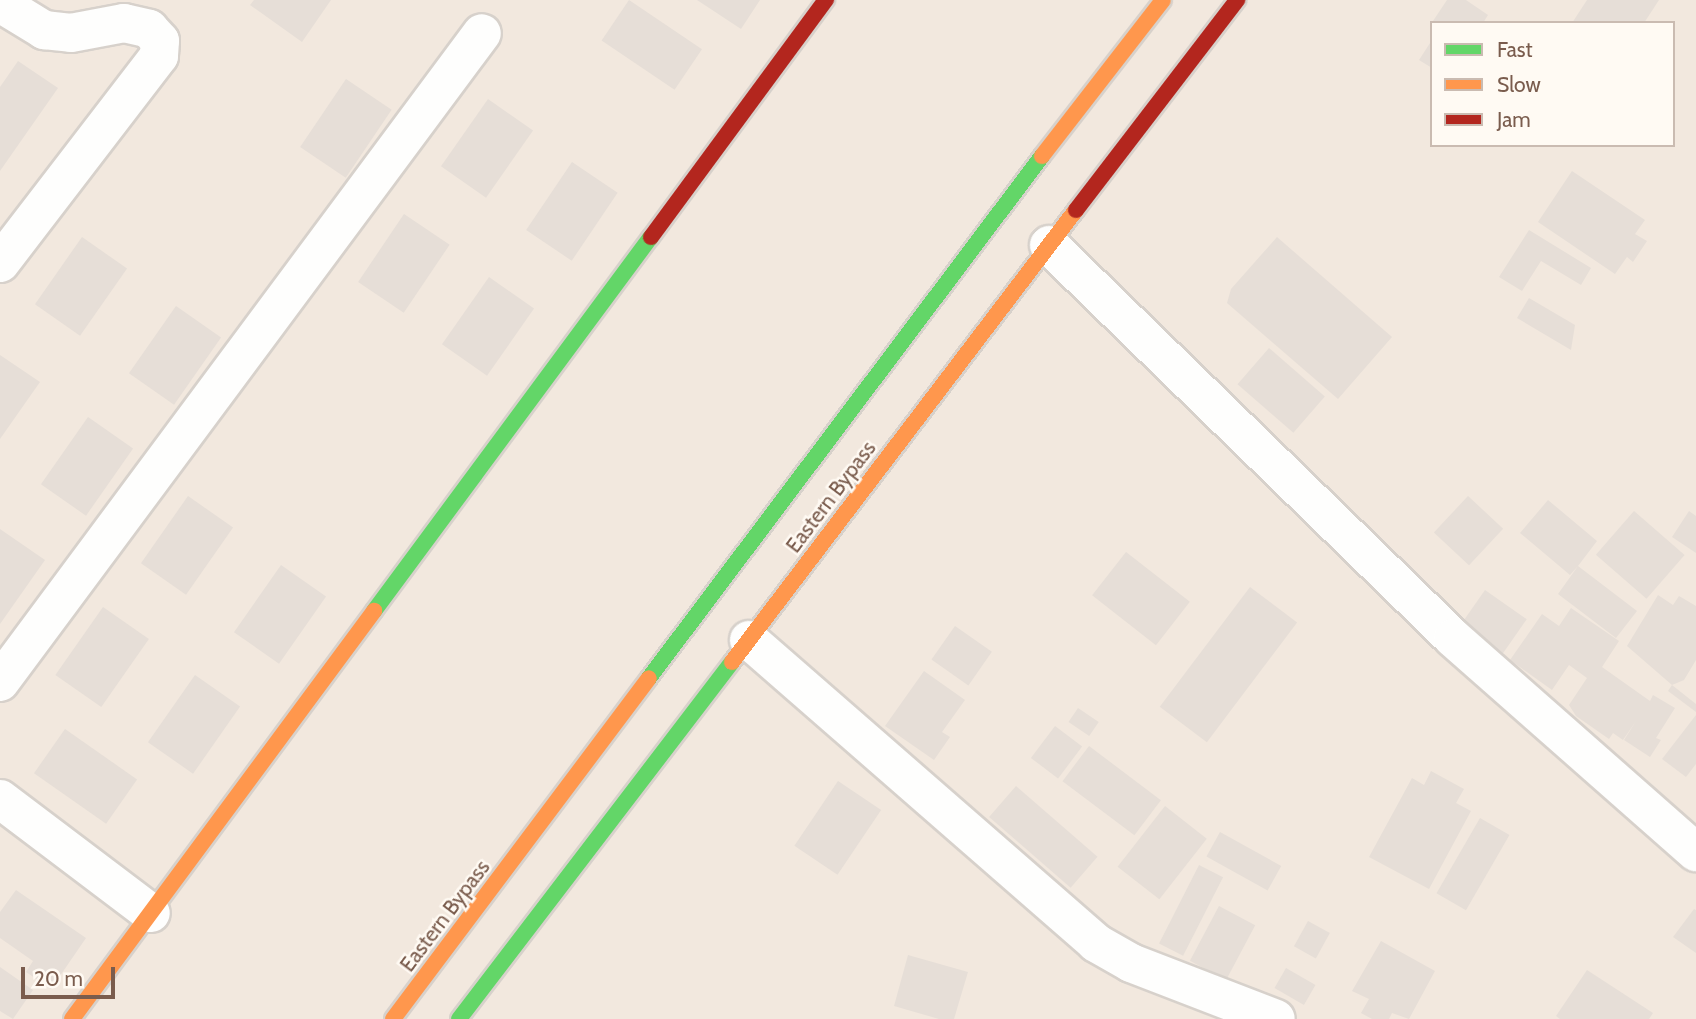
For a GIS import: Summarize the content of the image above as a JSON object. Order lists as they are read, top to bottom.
{
  "streets": {
    "main road": ["Eastern Bypass"]
  },
  "legend": ["Fast", "Slow", "Jam"],
  "scale_bar": "20 m"
}
